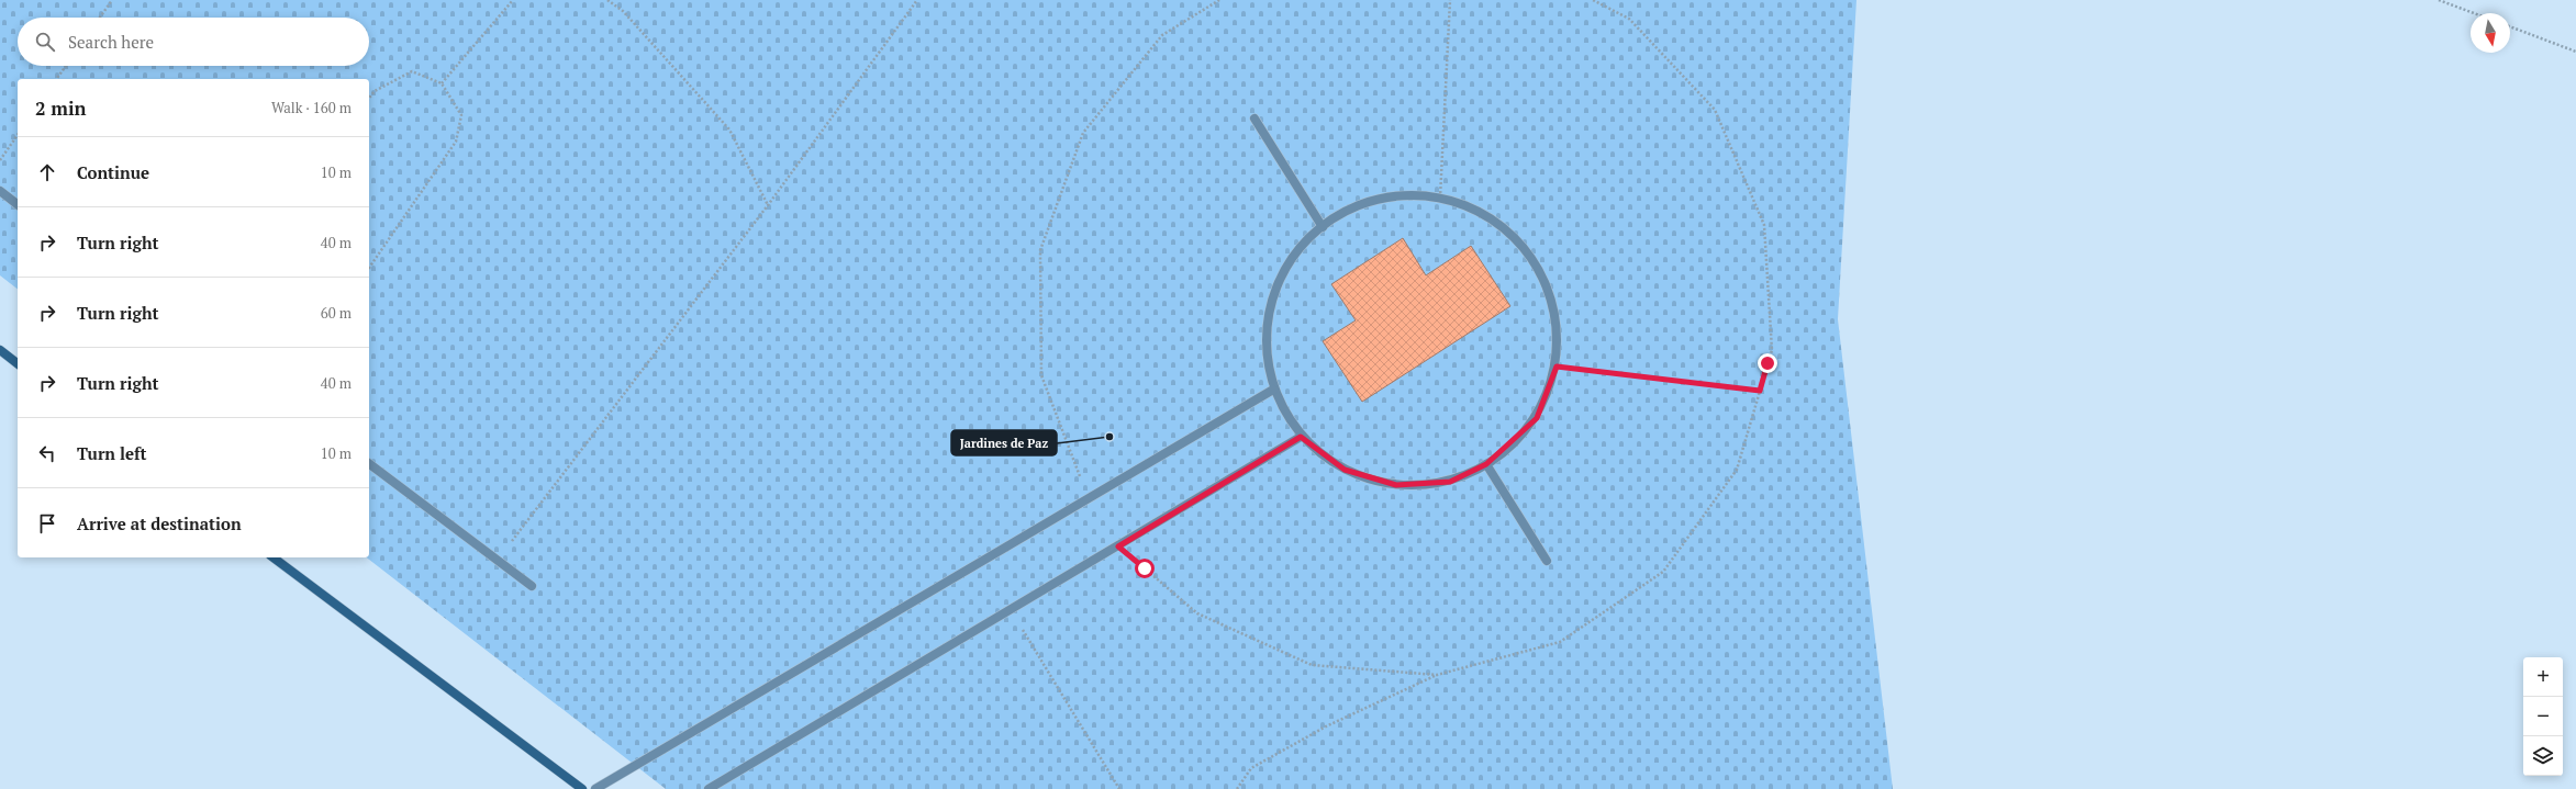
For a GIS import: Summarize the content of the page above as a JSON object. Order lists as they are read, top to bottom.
{
  "places": ["Jardines de Paz"],
  "north": "bottom",
  "page": {
    "search": "Search here",
    "heading": ["2 min", "Walk · 160 m"],
    "list": [
      ["Continue", "10 m"],
      ["Turn right", "40 m"],
      ["Turn right", "60 m"],
      ["Turn right", "40 m"],
      ["Turn left", "10 m"],
      "Arrive at destination"
    ],
    "map_buttons": ["+", "−"]
  }
}
